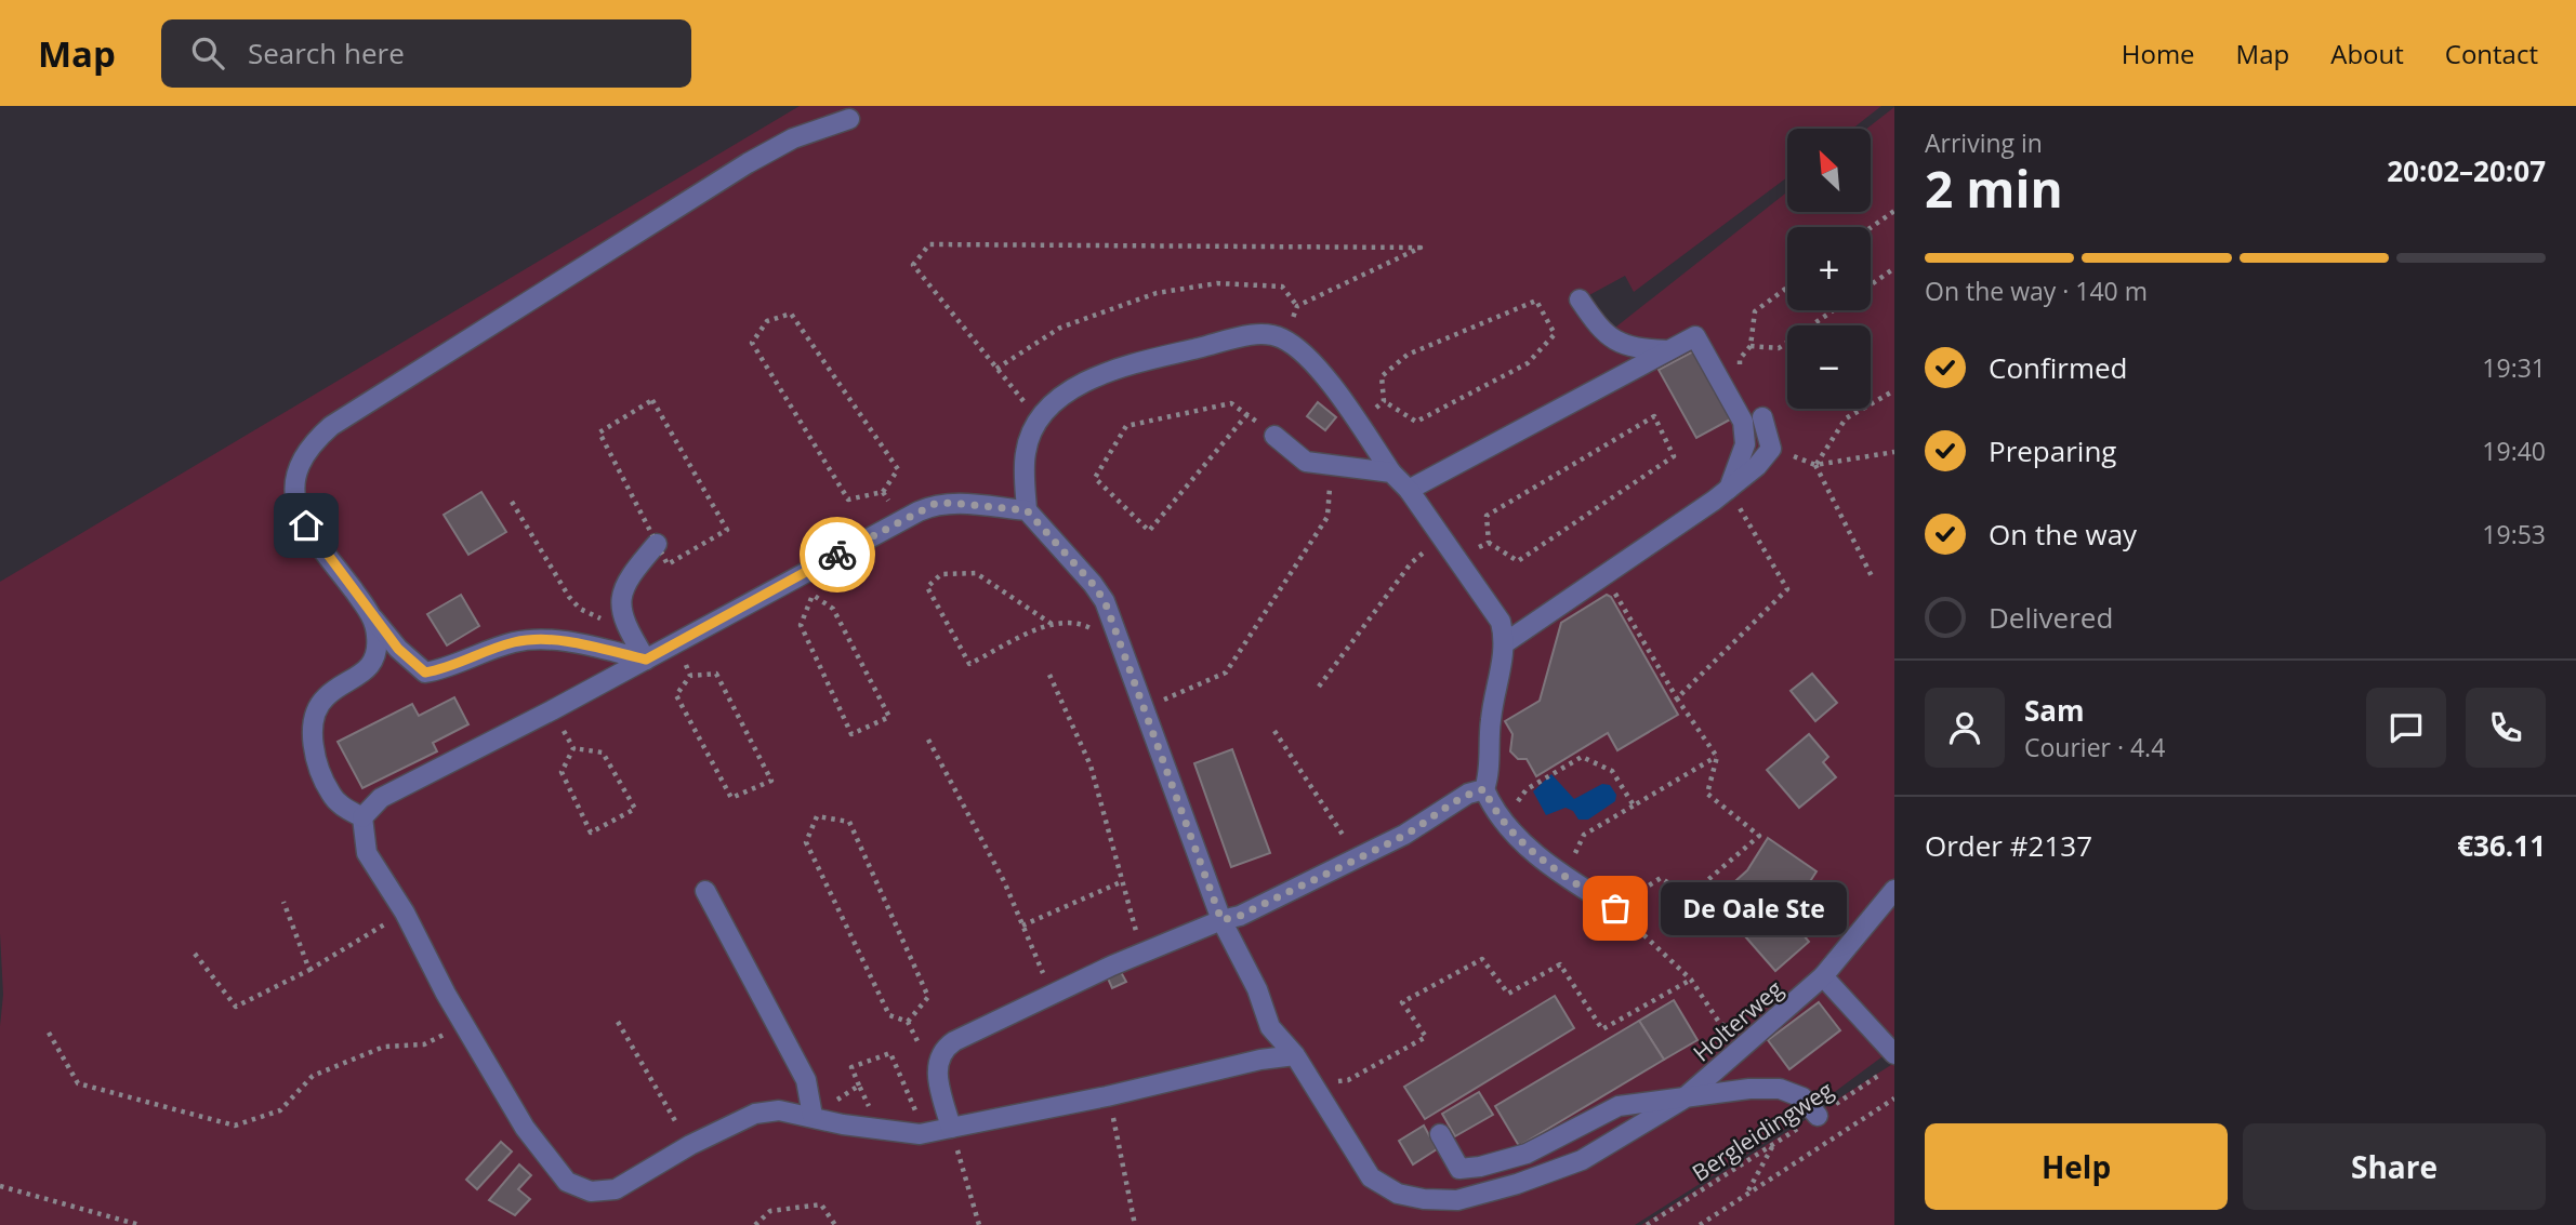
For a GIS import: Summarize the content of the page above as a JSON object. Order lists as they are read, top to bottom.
{
  "streets": {
    "lane": ["Holterweg"],
    "path": ["Bergleidingweg"]
  },
  "places": ["De Oale Ste"],
  "north": "top left",
  "page": {
    "header": "Map",
    "search": "Search here",
    "nav": [
      "Home",
      "Map",
      "About",
      "Contact"
    ],
    "heading": ["2 min", "Arriving in", "20:02–20:07"],
    "panel": [
      "Sam",
      "Courier · 4.4",
      "Order #2137",
      "€36.11"
    ],
    "map_buttons": ["+", "−"],
    "bar": "On the way · 140 m",
    "list": [
      ["Confirmed", "19:31"],
      ["Preparing", "19:40"],
      ["On the way", "19:53"],
      "Delivered"
    ],
    "bubble": "De Oale Ste",
    "buttons": ["Help", "Share"]
  }
}
